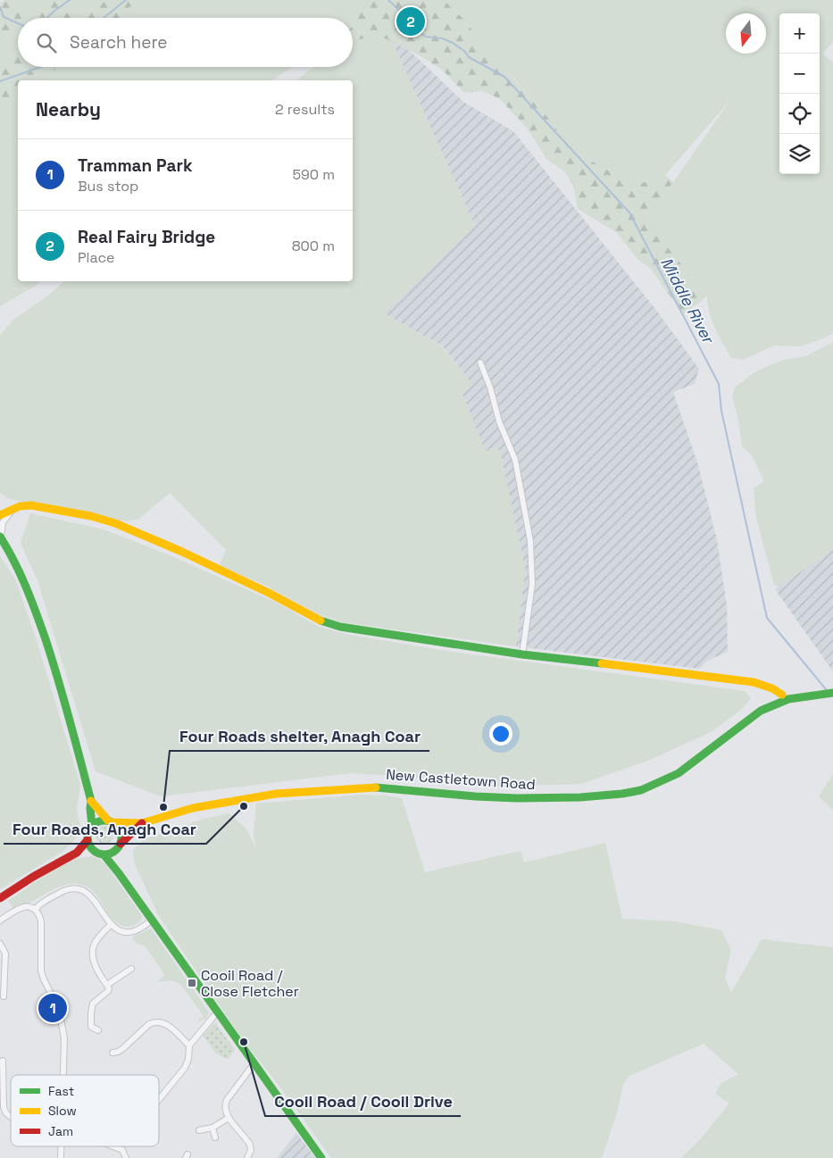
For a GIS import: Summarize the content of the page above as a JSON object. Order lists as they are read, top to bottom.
{
  "streets": {
    "main road": ["New Castletown Road"]
  },
  "water": ["Middle River"],
  "places": {
    "other": ["Four Roads, Anagh Coar", "Four Roads shelter, Anagh Coar", "Cooil Road / Cooil Drive"],
    "transit": ["Cooil Road / Close Fletcher"]
  },
  "legend": ["Fast", "Slow", "Jam"],
  "north": "bottom",
  "page": {
    "pins": ["2", "1"],
    "map_buttons": ["+", "−"],
    "search": "Search here",
    "heading": ["Nearby", "2 results"],
    "list": [
      {
        "mark": "1",
        "name": "Tramman Park",
        "note": "Bus stop",
        "value": "590 m"
      },
      {
        "mark": "2",
        "name": "Real Fairy Bridge",
        "note": "Place",
        "value": "800 m"
      }
    ]
  }
}
